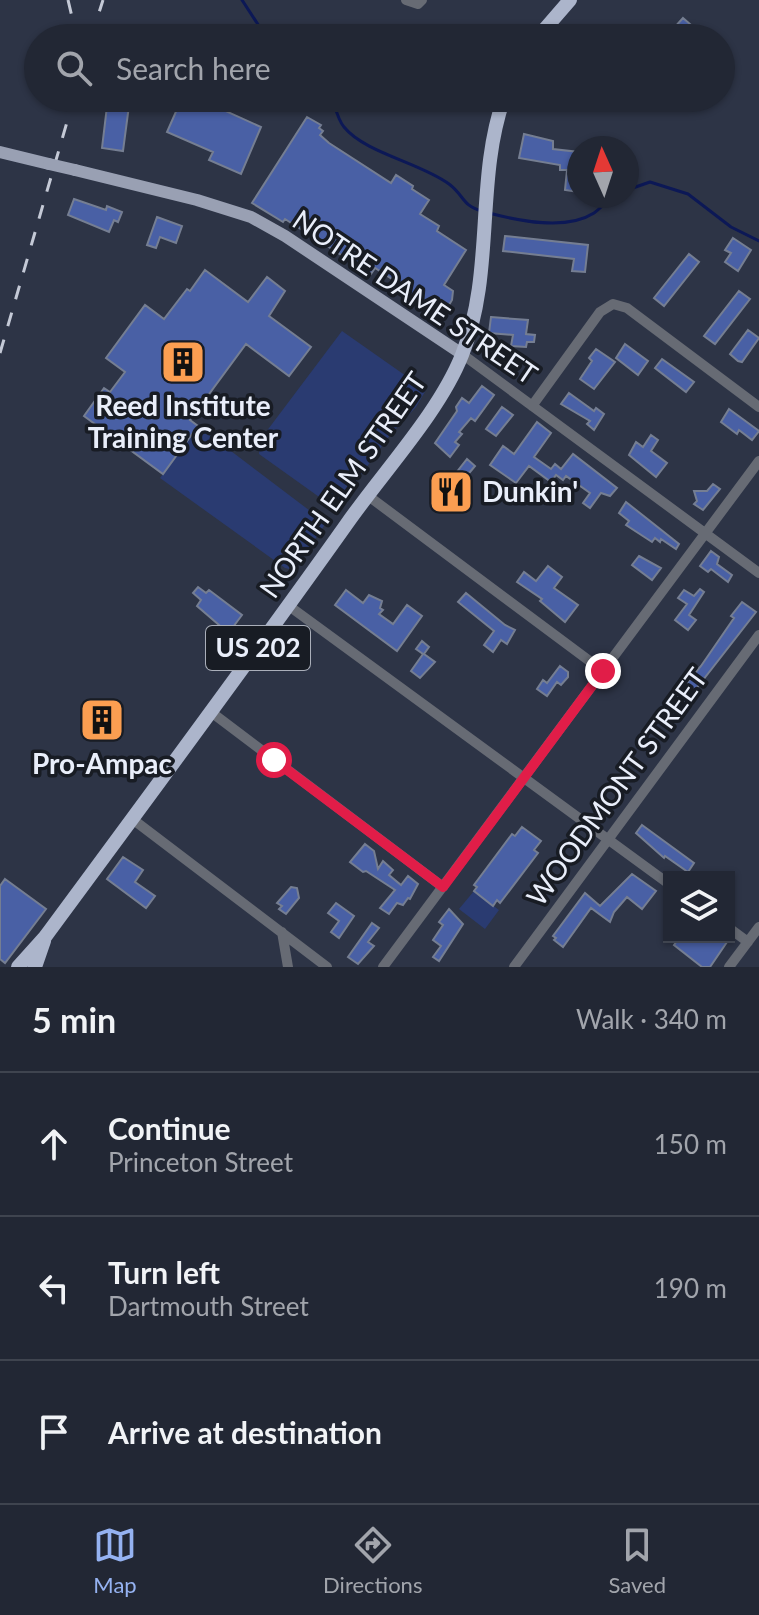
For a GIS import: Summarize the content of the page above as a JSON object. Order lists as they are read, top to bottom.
{
  "streets": {
    "highway": ["NORTH ELM STREET", "US 202"],
    "main road": ["NOTRE DAME STREET"],
    "street": ["WOODMONT STREET"]
  },
  "crossings": [
    ["NOTRE DAME STREET", "NORTH ELM STREET"],
    ["NORTH ELM STREET", "US 202"]
  ],
  "places": {
    "building": ["Reed Institute Training Center", "Pro-Ampac"],
    "restaurant": ["Dunkin'"]
  },
  "north": "top",
  "page": {
    "search": "Search here",
    "heading": ["5 min", "Walk · 340 m"],
    "list": [
      ["Continue", "Princeton Street", "150 m"],
      ["Turn left", "Dartmouth Street", "190 m"],
      "Arrive at destination"
    ],
    "nav": ["Map", "Directions", "Saved"]
  }
}
